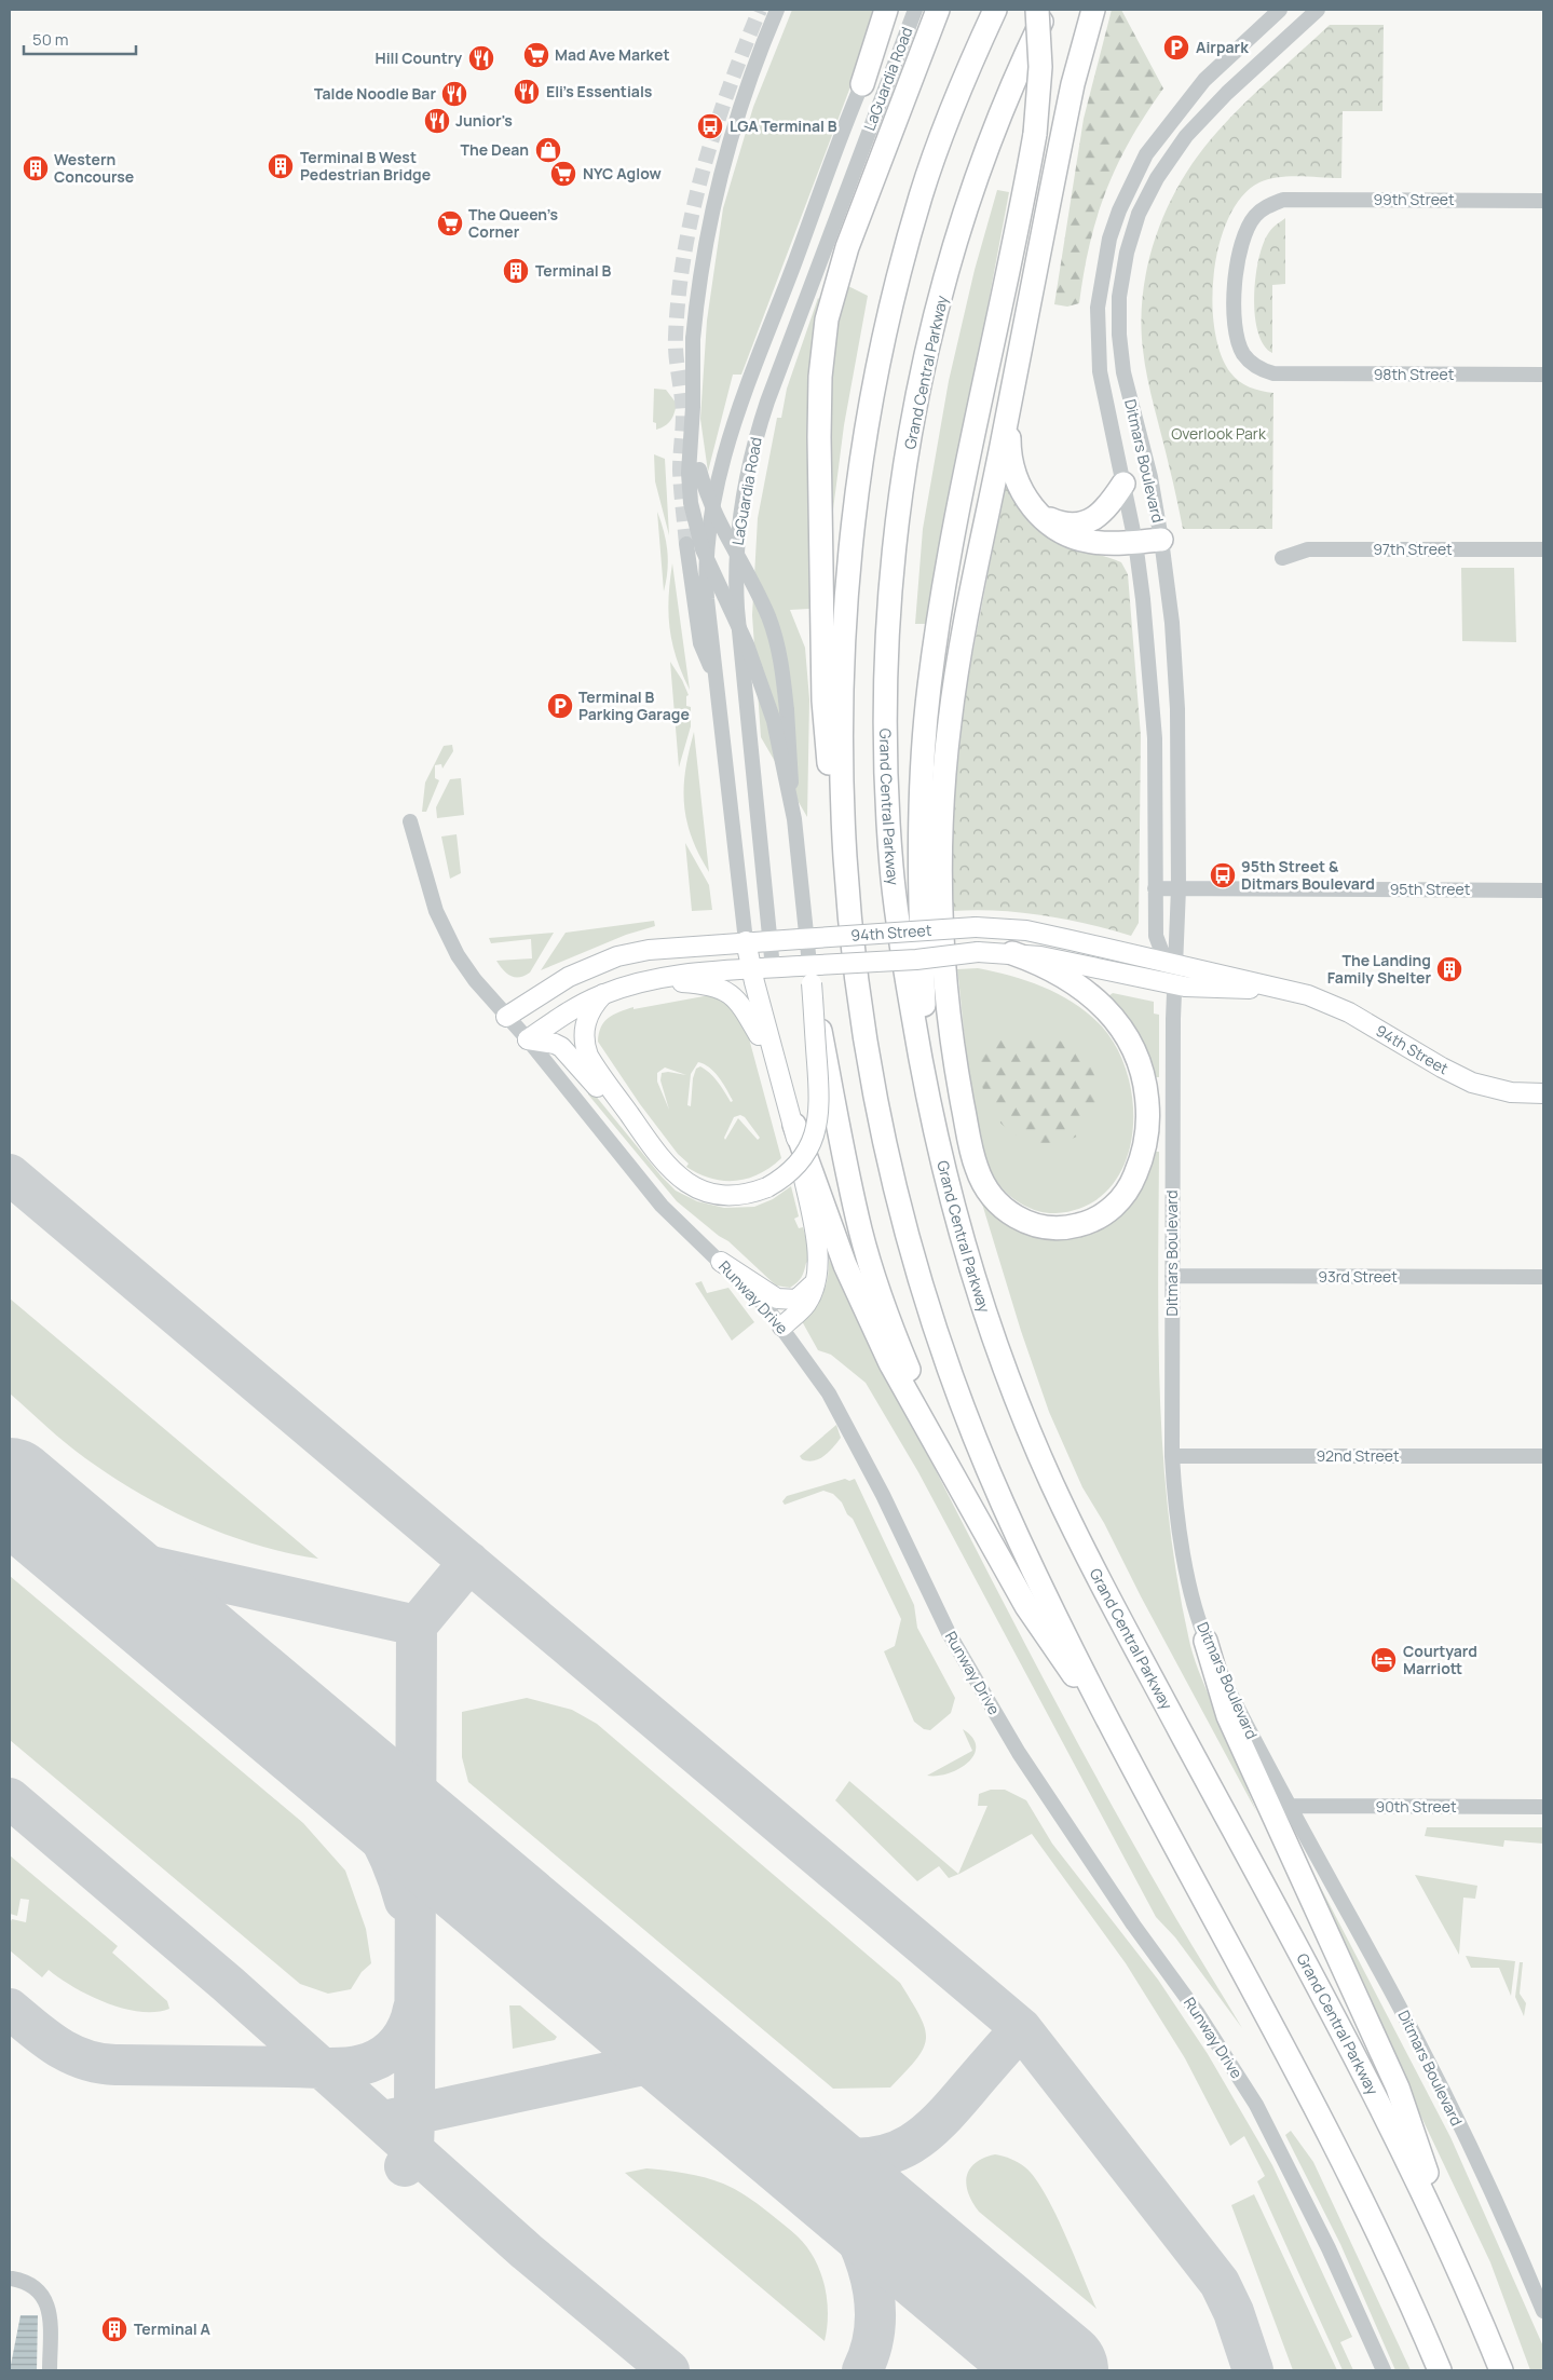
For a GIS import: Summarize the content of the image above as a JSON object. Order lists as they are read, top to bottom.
{
  "streets": {
    "highway": ["Grand Central Parkway"],
    "main road": ["94th Street"],
    "street": [
      "LaGuardia Road",
      "99th Street",
      "98th Street",
      "Ditmars Boulevard",
      "97th Street",
      "95th Street",
      "93rd Street",
      "Runway Drive",
      "92nd Street",
      "90th Street"
    ]
  },
  "crossings": [
    ["LaGuardia Road", "94th Street"],
    ["99th Street", "98th Street"],
    ["Ditmars Boulevard", "95th Street"],
    ["Ditmars Boulevard", "94th Street"],
    ["Ditmars Boulevard", "93rd Street"],
    ["Ditmars Boulevard", "92nd Street"],
    ["Ditmars Boulevard", "90th Street"],
    ["94th Street", "Runway Drive"]
  ],
  "parks": ["Overlook Park"],
  "places": {
    "parking": ["Airpark", "Terminal B Parking Garage"],
    "supermarket": ["Mad Ave Market", "NYC Aglow", "The Queen’s Corner"],
    "restaurant": [
      "Hill Country",
      "Eli's Essentials",
      "Talde Noodle Bar",
      "Junior's"
    ],
    "bus stop": ["LGA Terminal B", "95th Street & Ditmars Boulevard"],
    "shop": ["The Dean"],
    "building": [
      "Terminal B West Pedestrian Bridge",
      "Western Concourse",
      "Terminal B",
      "The Landing Family Shelter",
      "Terminal A"
    ],
    "hotel": ["Courtyard Marriott"]
  },
  "scale_bar": "50 m"
}
